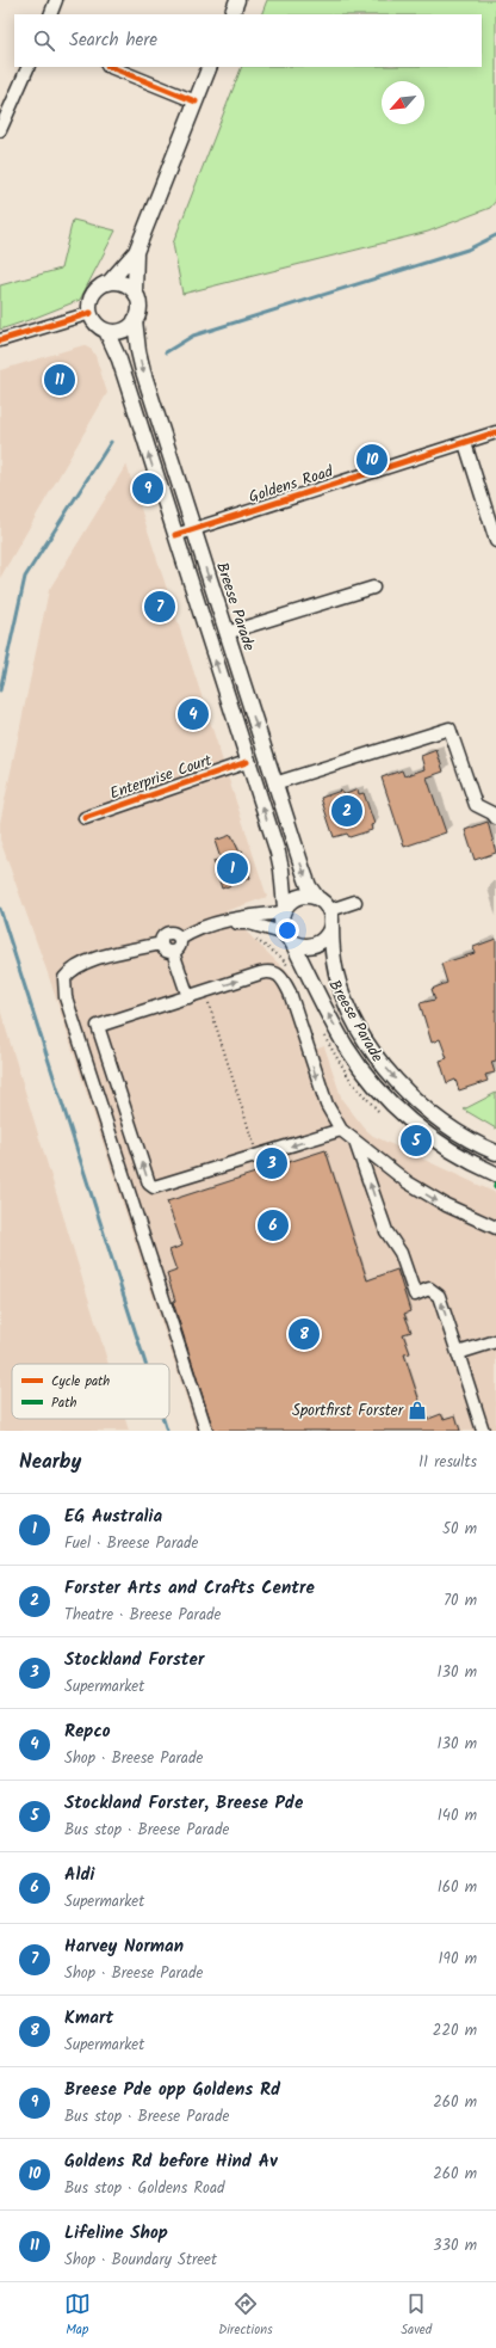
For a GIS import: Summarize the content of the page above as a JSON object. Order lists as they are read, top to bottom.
{
  "streets": {
    "main road": ["Breese Parade"],
    "street": ["Goldens Road", "Enterprise Court"]
  },
  "crossings": [
    ["Goldens Road", "Breese Parade"]
  ],
  "places": {
    "shop": ["Sportfirst Forster"]
  },
  "legend": ["Cycle path", "Path"],
  "north": "bottom left",
  "page": {
    "search": "Search here",
    "pins": [
      "11",
      "10",
      "9",
      "7",
      "4",
      "2",
      "1",
      "5",
      "3",
      "6",
      "8"
    ],
    "heading": ["Nearby", "11 results"],
    "list": [
      {
        "mark": "1",
        "name": "EG Australia",
        "note": "Fuel · Breese Parade",
        "value": "50 m"
      },
      {
        "mark": "2",
        "name": "Forster Arts and Crafts Centre",
        "note": "Theatre · Breese Parade",
        "value": "70 m"
      },
      {
        "mark": "3",
        "name": "Stockland Forster",
        "note": "Supermarket",
        "value": "130 m"
      },
      {
        "mark": "4",
        "name": "Repco",
        "note": "Shop · Breese Parade",
        "value": "130 m"
      },
      {
        "mark": "5",
        "name": "Stockland Forster, Breese Pde",
        "note": "Bus stop · Breese Parade",
        "value": "140 m"
      },
      {
        "mark": "6",
        "name": "Aldi",
        "note": "Supermarket",
        "value": "160 m"
      },
      {
        "mark": "7",
        "name": "Harvey Norman",
        "note": "Shop · Breese Parade",
        "value": "190 m"
      },
      {
        "mark": "8",
        "name": "Kmart",
        "note": "Supermarket",
        "value": "220 m"
      },
      {
        "mark": "9",
        "name": "Breese Pde opp Goldens Rd",
        "note": "Bus stop · Breese Parade",
        "value": "260 m"
      },
      {
        "mark": "10",
        "name": "Goldens Rd before Hind Av",
        "note": "Bus stop · Goldens Road",
        "value": "260 m"
      },
      {
        "mark": "11",
        "name": "Lifeline Shop",
        "note": "Shop · Boundary Street",
        "value": "330 m"
      }
    ],
    "nav": ["Map", "Directions", "Saved"]
  }
}
